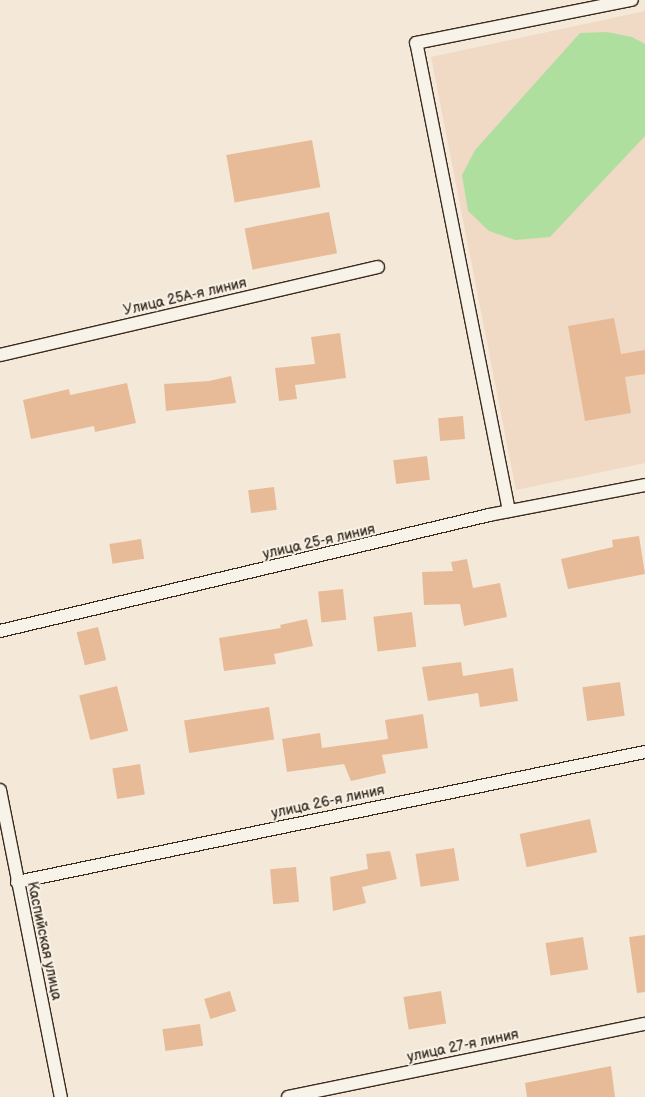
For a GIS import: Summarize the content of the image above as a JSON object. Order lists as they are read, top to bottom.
{
  "streets": {
    "street": [
      "Улица 25А-я линия",
      "улица 25-я линия",
      "улица 26-я линия",
      "Каспийская улица",
      "улица 27-я линия"
    ]
  },
  "crossings": [
    ["улица 26-я линия", "Каспийская улица"]
  ]
}
